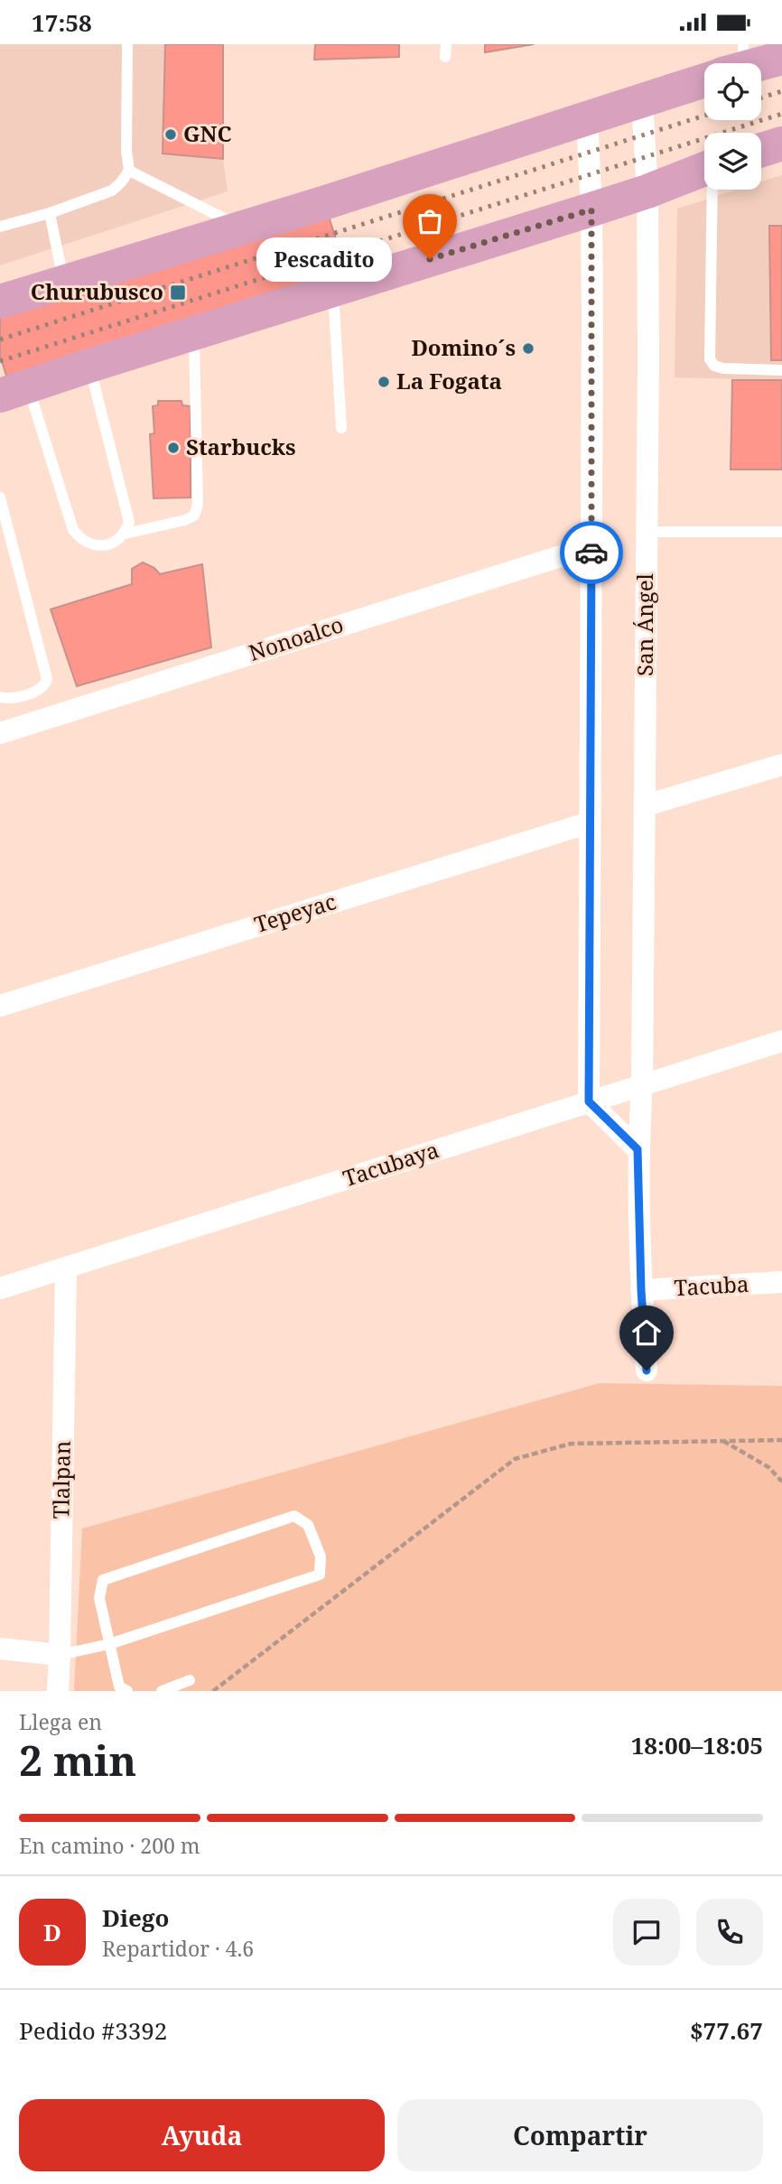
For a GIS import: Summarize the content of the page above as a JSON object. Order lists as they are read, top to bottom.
{
  "streets": {
    "street": [
      "San Ángel",
      "Nonoalco",
      "Tepeyac",
      "Tacubaya",
      "Tacuba",
      "Tlalpan"
    ]
  },
  "crossings": [
    ["San Ángel", "Tacubaya"],
    ["San Ángel", "Tacuba"],
    ["Tacubaya", "Tlalpan"]
  ],
  "places": {
    "other": [
      "GNC",
      "Pescadito",
      "Domino´s",
      "La Fogata",
      "Starbucks"
    ],
    "transit": ["Churubusco"]
  },
  "page": {
    "status": "17:58",
    "bubble": "Pescadito",
    "heading": ["2 min", "Llega en", "18:00–18:05"],
    "panel": [
      "Diego",
      "Repartidor · 4.6",
      "Pedido #3392",
      "$77.67"
    ],
    "bar": "En camino · 200 m",
    "round": "D",
    "buttons": ["Ayuda", "Compartir"]
  }
}
